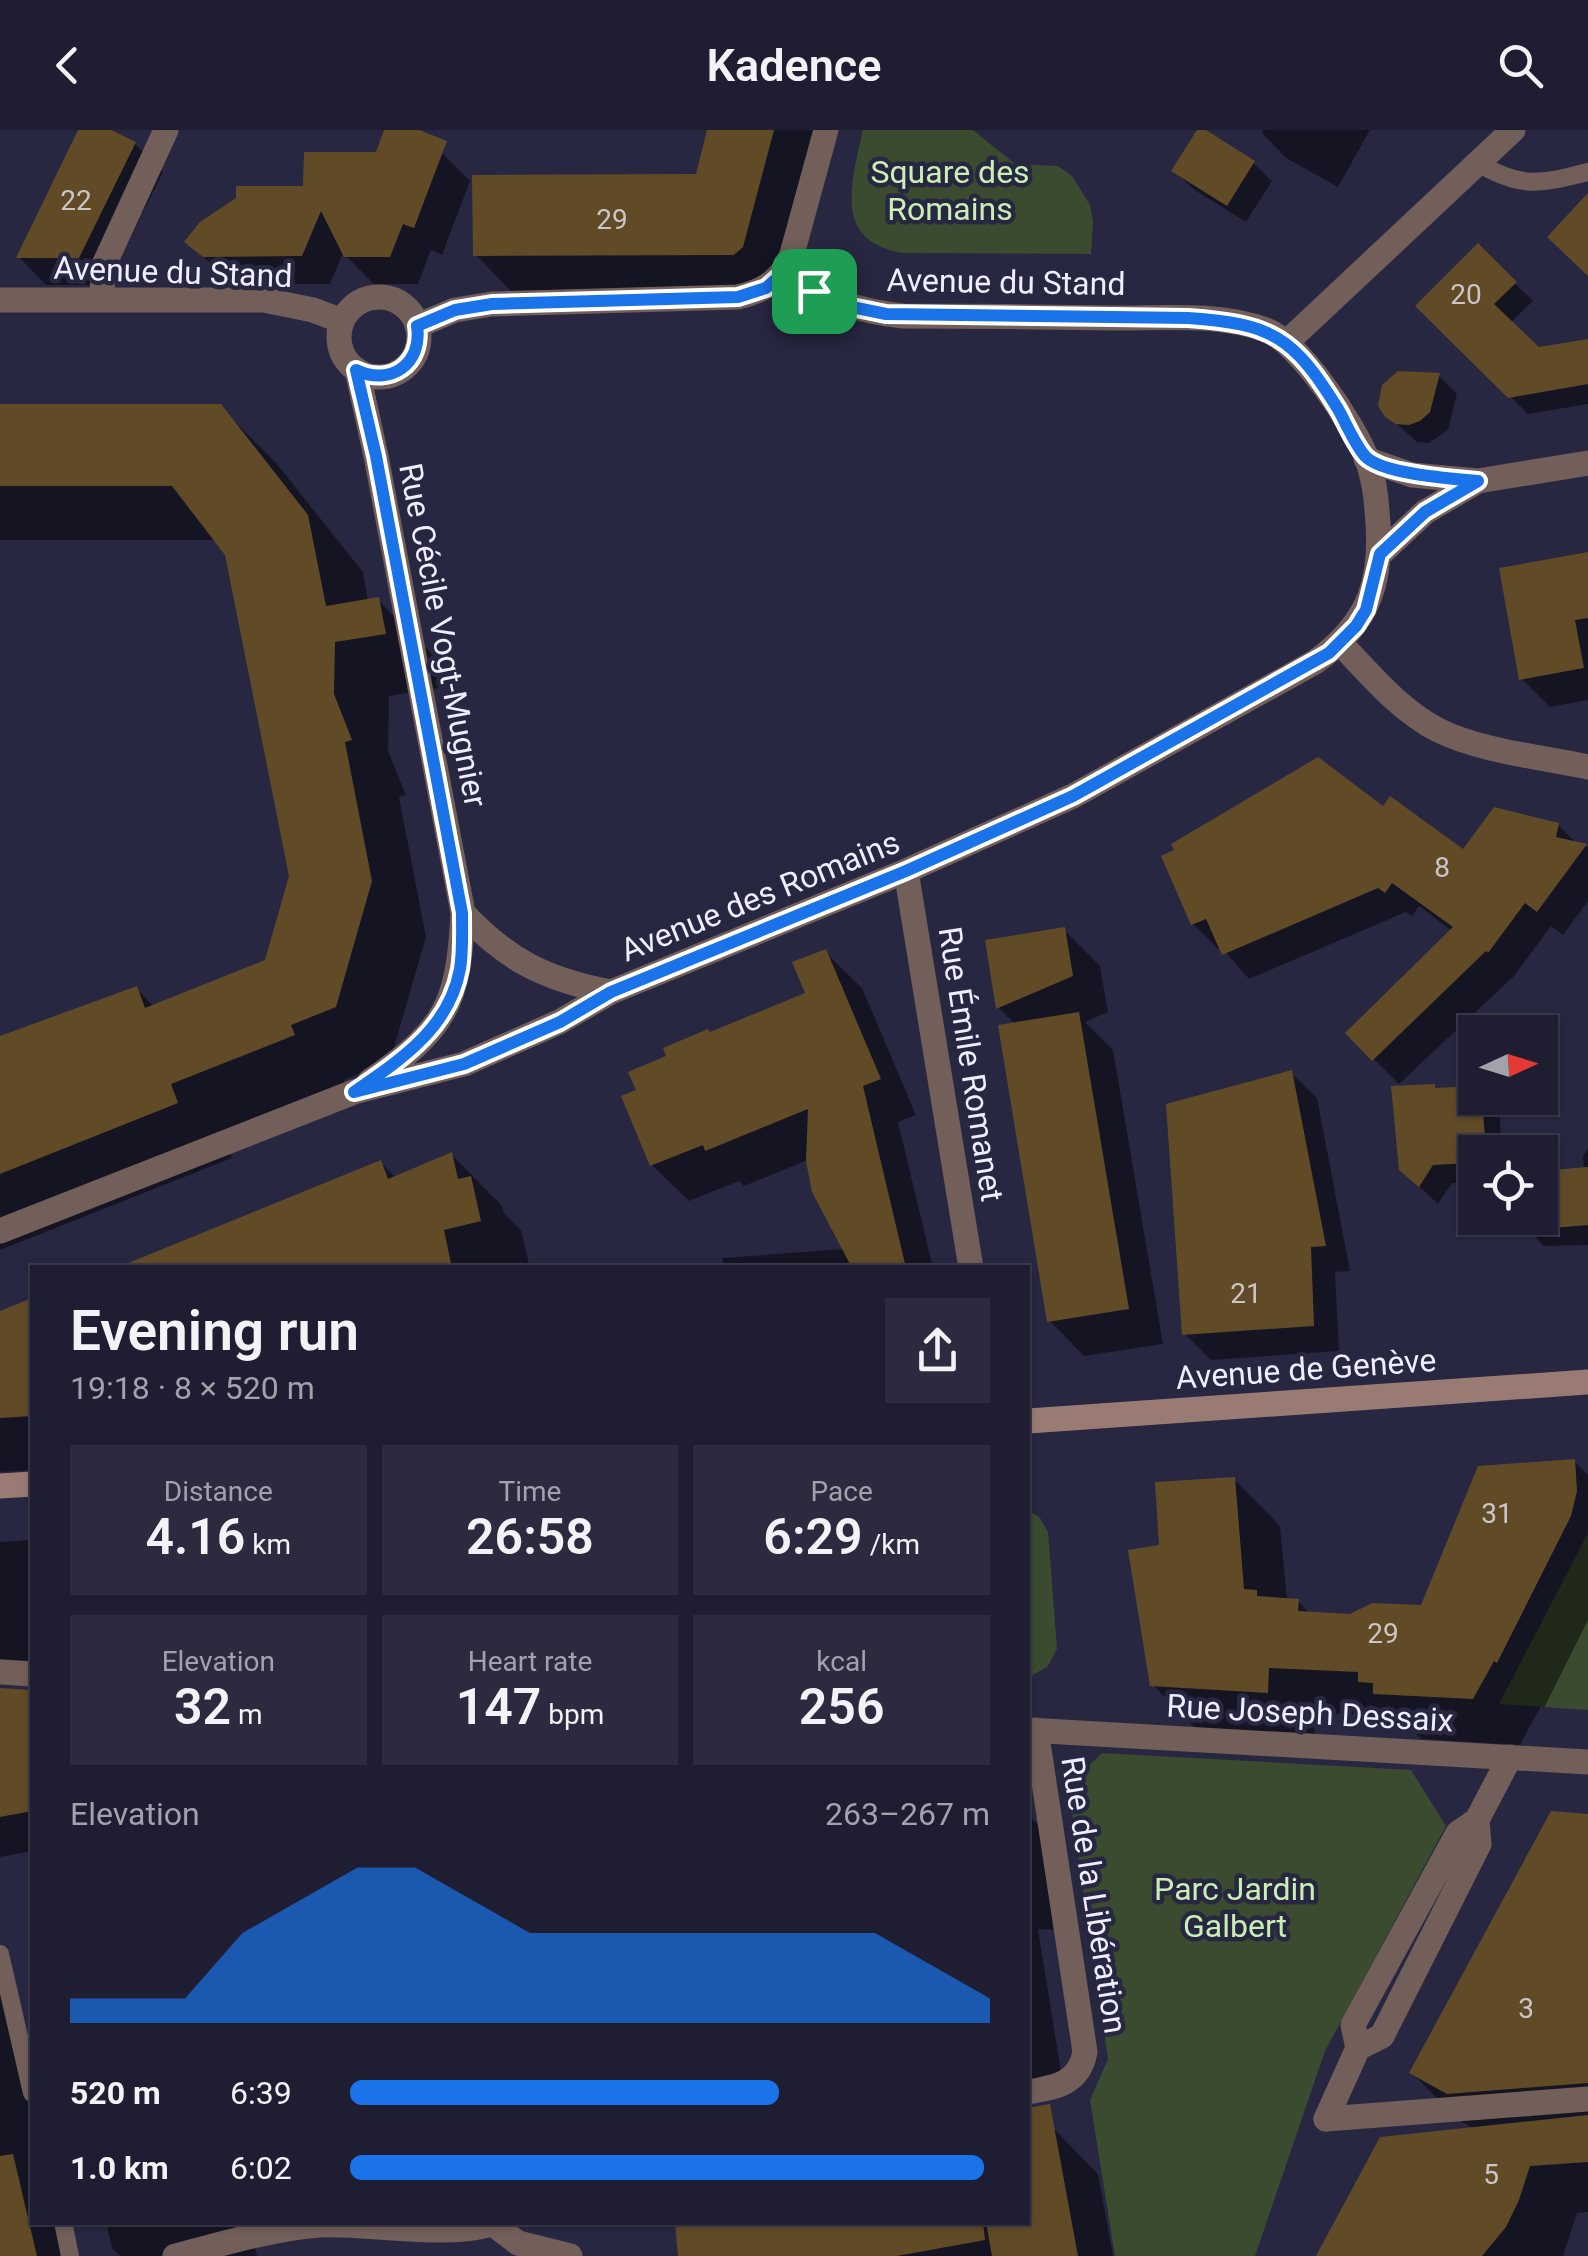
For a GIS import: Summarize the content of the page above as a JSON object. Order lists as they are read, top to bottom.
{
  "streets": {
    "main road": ["Avenue de Genève"],
    "street": [
      "Avenue du Stand",
      "Rue Cécile Vogt-Mugnier",
      "Avenue des Romains",
      "Rue Émile Romanet",
      "Rue Joseph Dessaix",
      "Rue de la Libération"
    ]
  },
  "crossings": [
    ["Avenue du Stand", "Rue Cécile Vogt-Mugnier"],
    ["Rue Cécile Vogt-Mugnier", "Avenue des Romains"],
    ["Avenue des Romains", "Rue Émile Romanet"],
    ["Rue Joseph Dessaix", "Rue de la Libération"]
  ],
  "parks": ["Square des Romains", "Parc Jardin Galbert"],
  "house_numbers": [
    "22",
    "29",
    "20",
    "8",
    "21",
    "31",
    "29",
    "3",
    "5"
  ],
  "north": "right",
  "page": {
    "header": "Kadence",
    "heading": ["Evening run", "19:18 · 8 × 520 m"],
    "stats": [
      ["Distance", "4.16 km"],
      ["Time", "26:58"],
      ["Pace", "6:29 /km"],
      ["Elevation", "32 m"],
      ["Heart rate", "147 bpm"],
      ["kcal", "256"]
    ],
    "chart": ["Elevation", "263–267 m"],
    "list": [
      {
        "name": "520 m",
        "note": "6:39"
      },
      {
        "name": "1.0 km",
        "note": "6:02"
      }
    ]
  }
}
